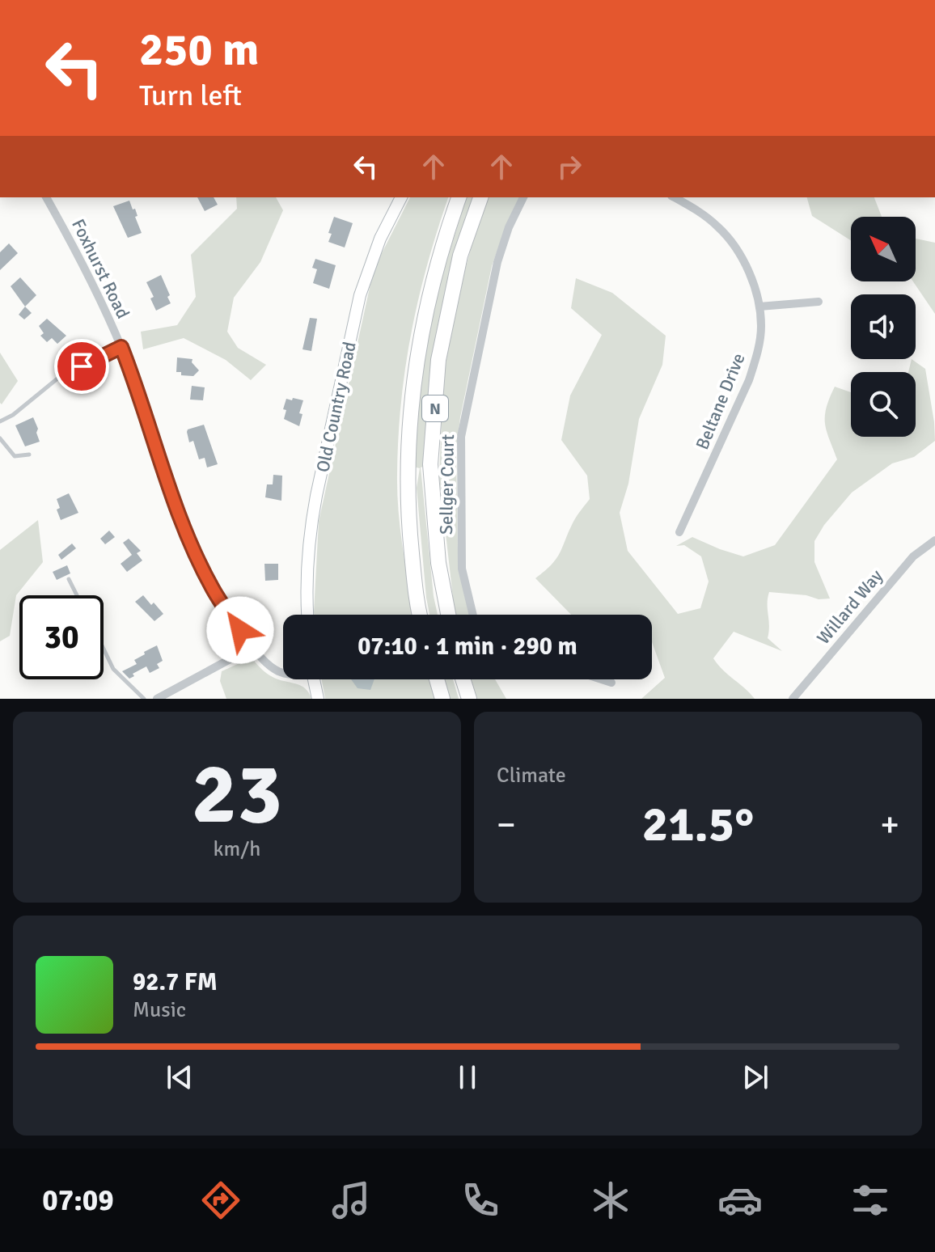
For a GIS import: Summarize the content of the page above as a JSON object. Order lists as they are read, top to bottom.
{
  "streets": {
    "highway": ["N"],
    "main road": ["Old Country Road"],
    "street": [
      "Foxhurst Road",
      "Beltane Drive",
      "Sellger Court",
      "Willard Way"
    ]
  },
  "north": "top left",
  "page": {
    "turn": ["250 m", "Turn left"],
    "limit": "30",
    "trip": "07:10 · 1 min · 290 m",
    "tile": [
      ["23", "km/h"],
      "Climate"
    ],
    "heat": ["−", "21.5°", "+"],
    "song": ["92.7 FM", "Music"],
    "tabs": "07:09"
  }
}
